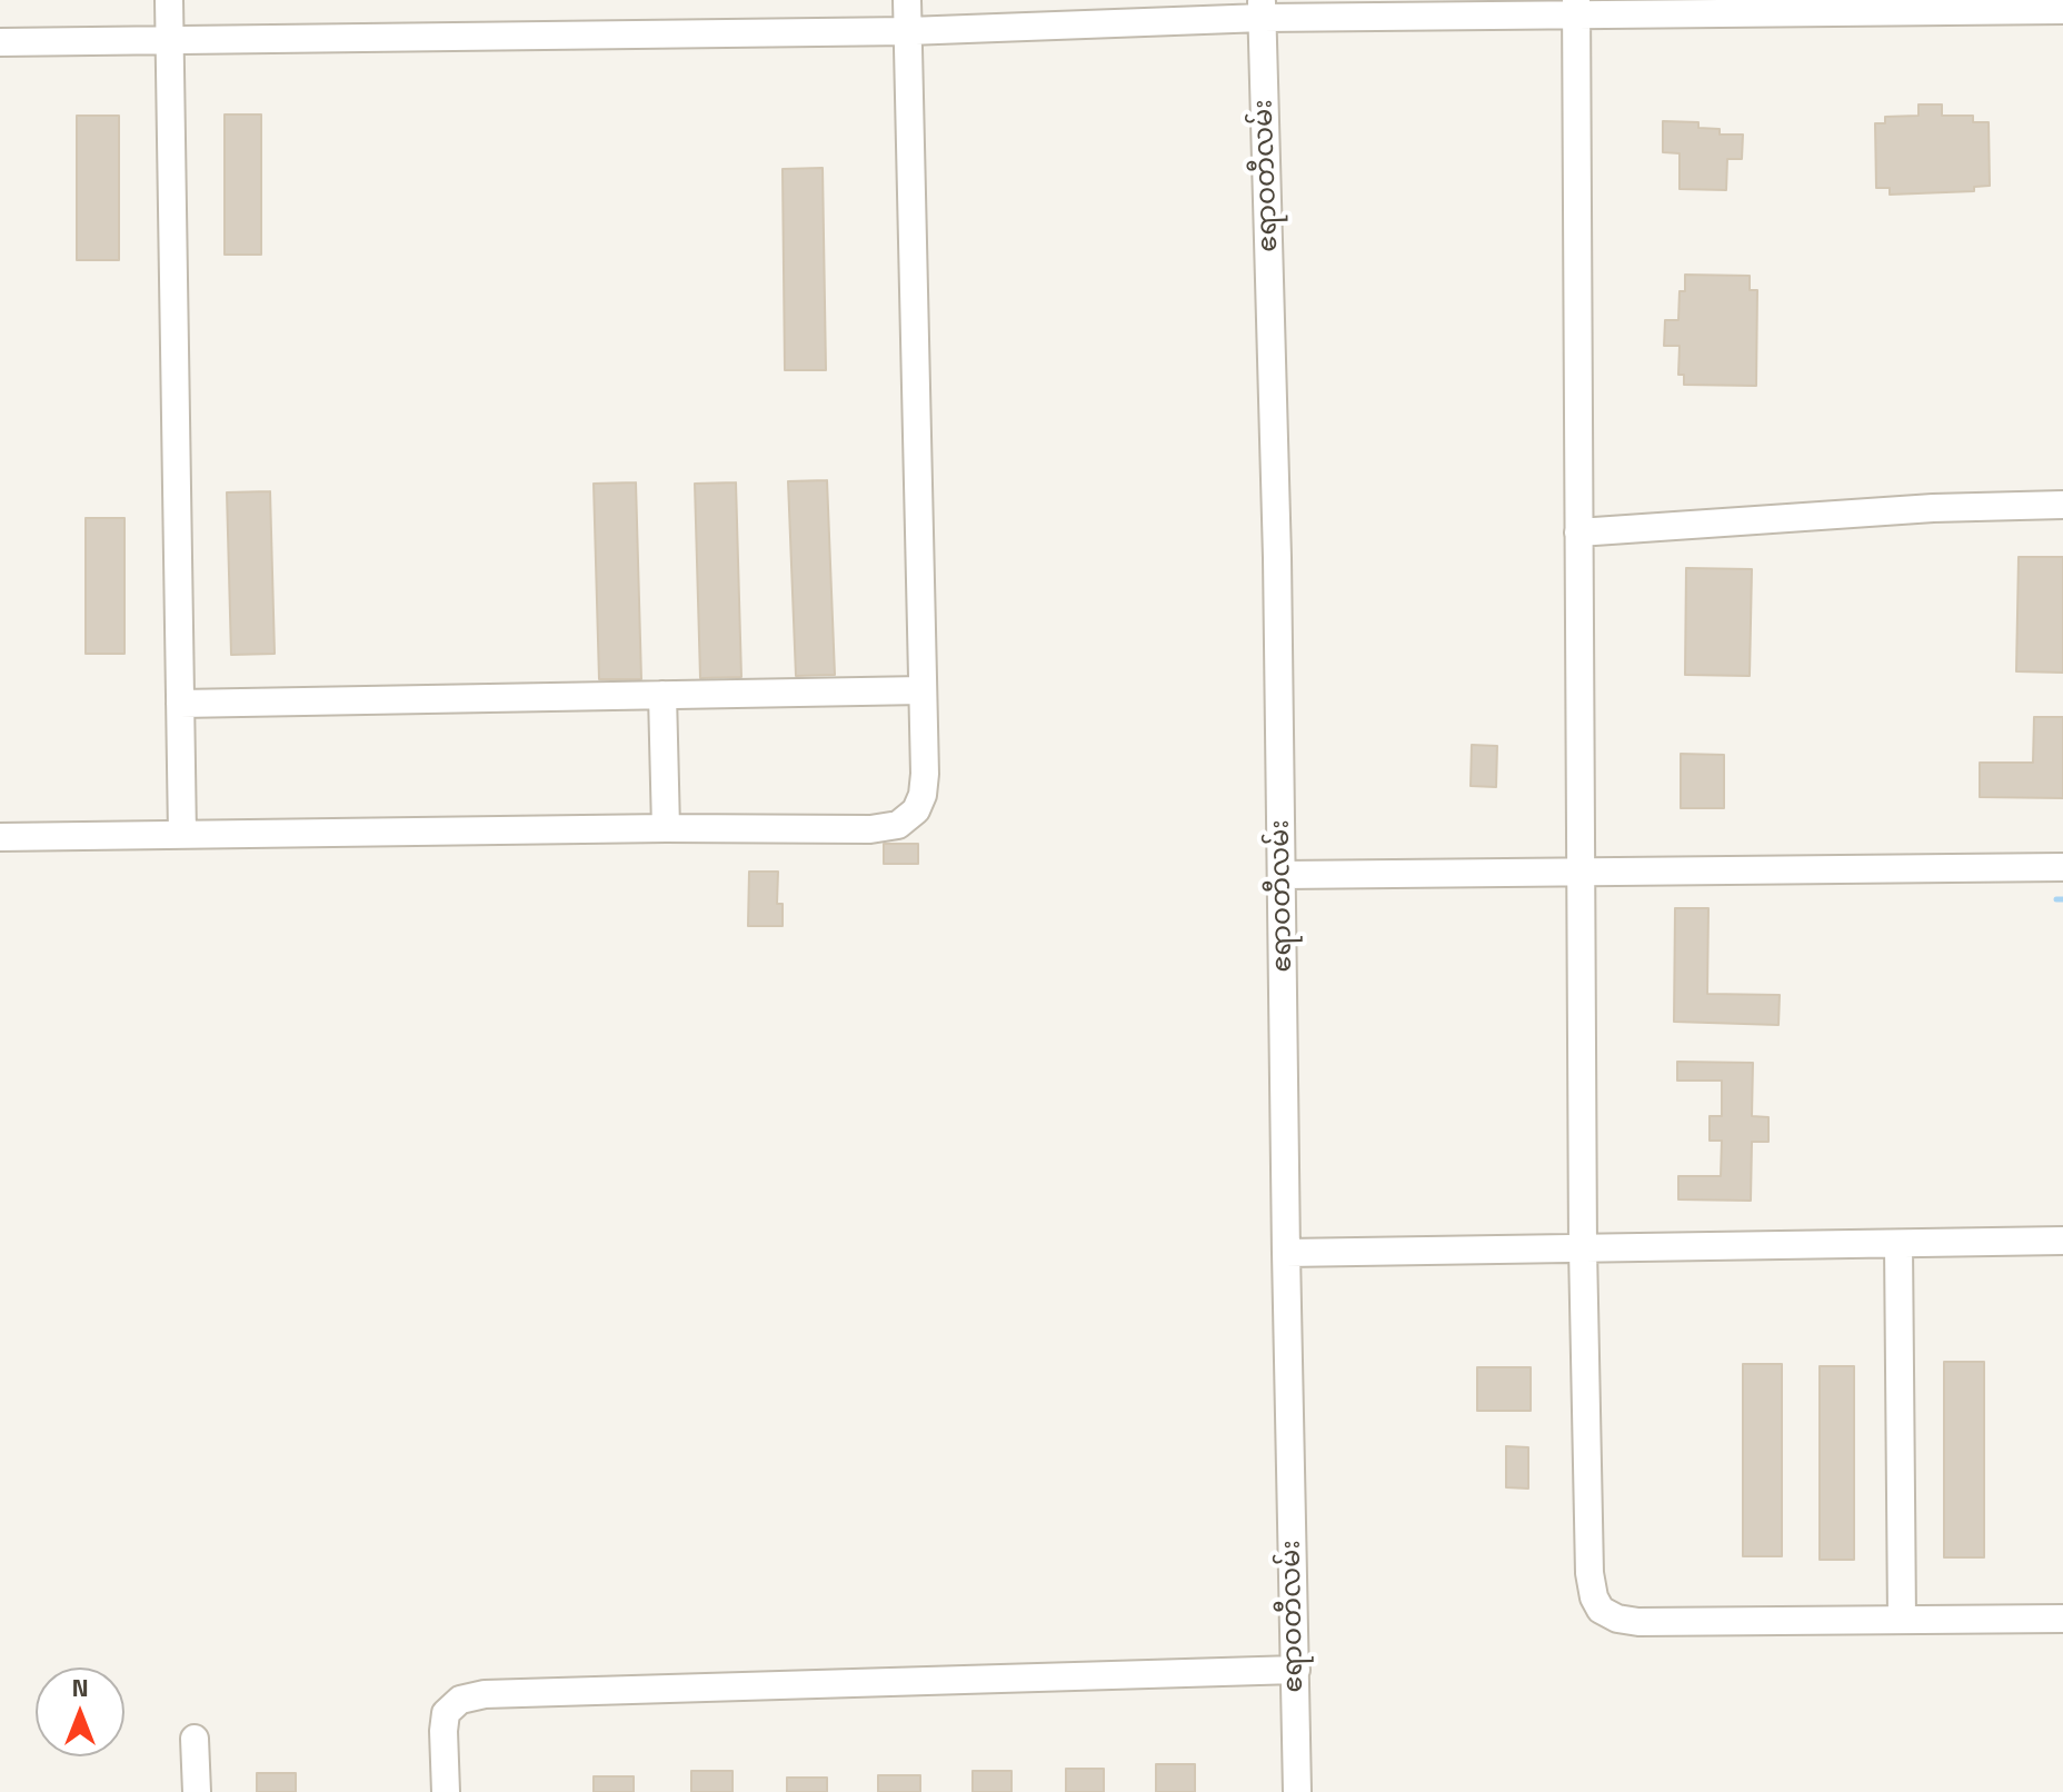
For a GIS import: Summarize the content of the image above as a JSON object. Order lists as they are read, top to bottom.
{
  "streets": {
    "street": ["ဧရာဝတီလမ်း"]
  },
  "north": "top"
}
